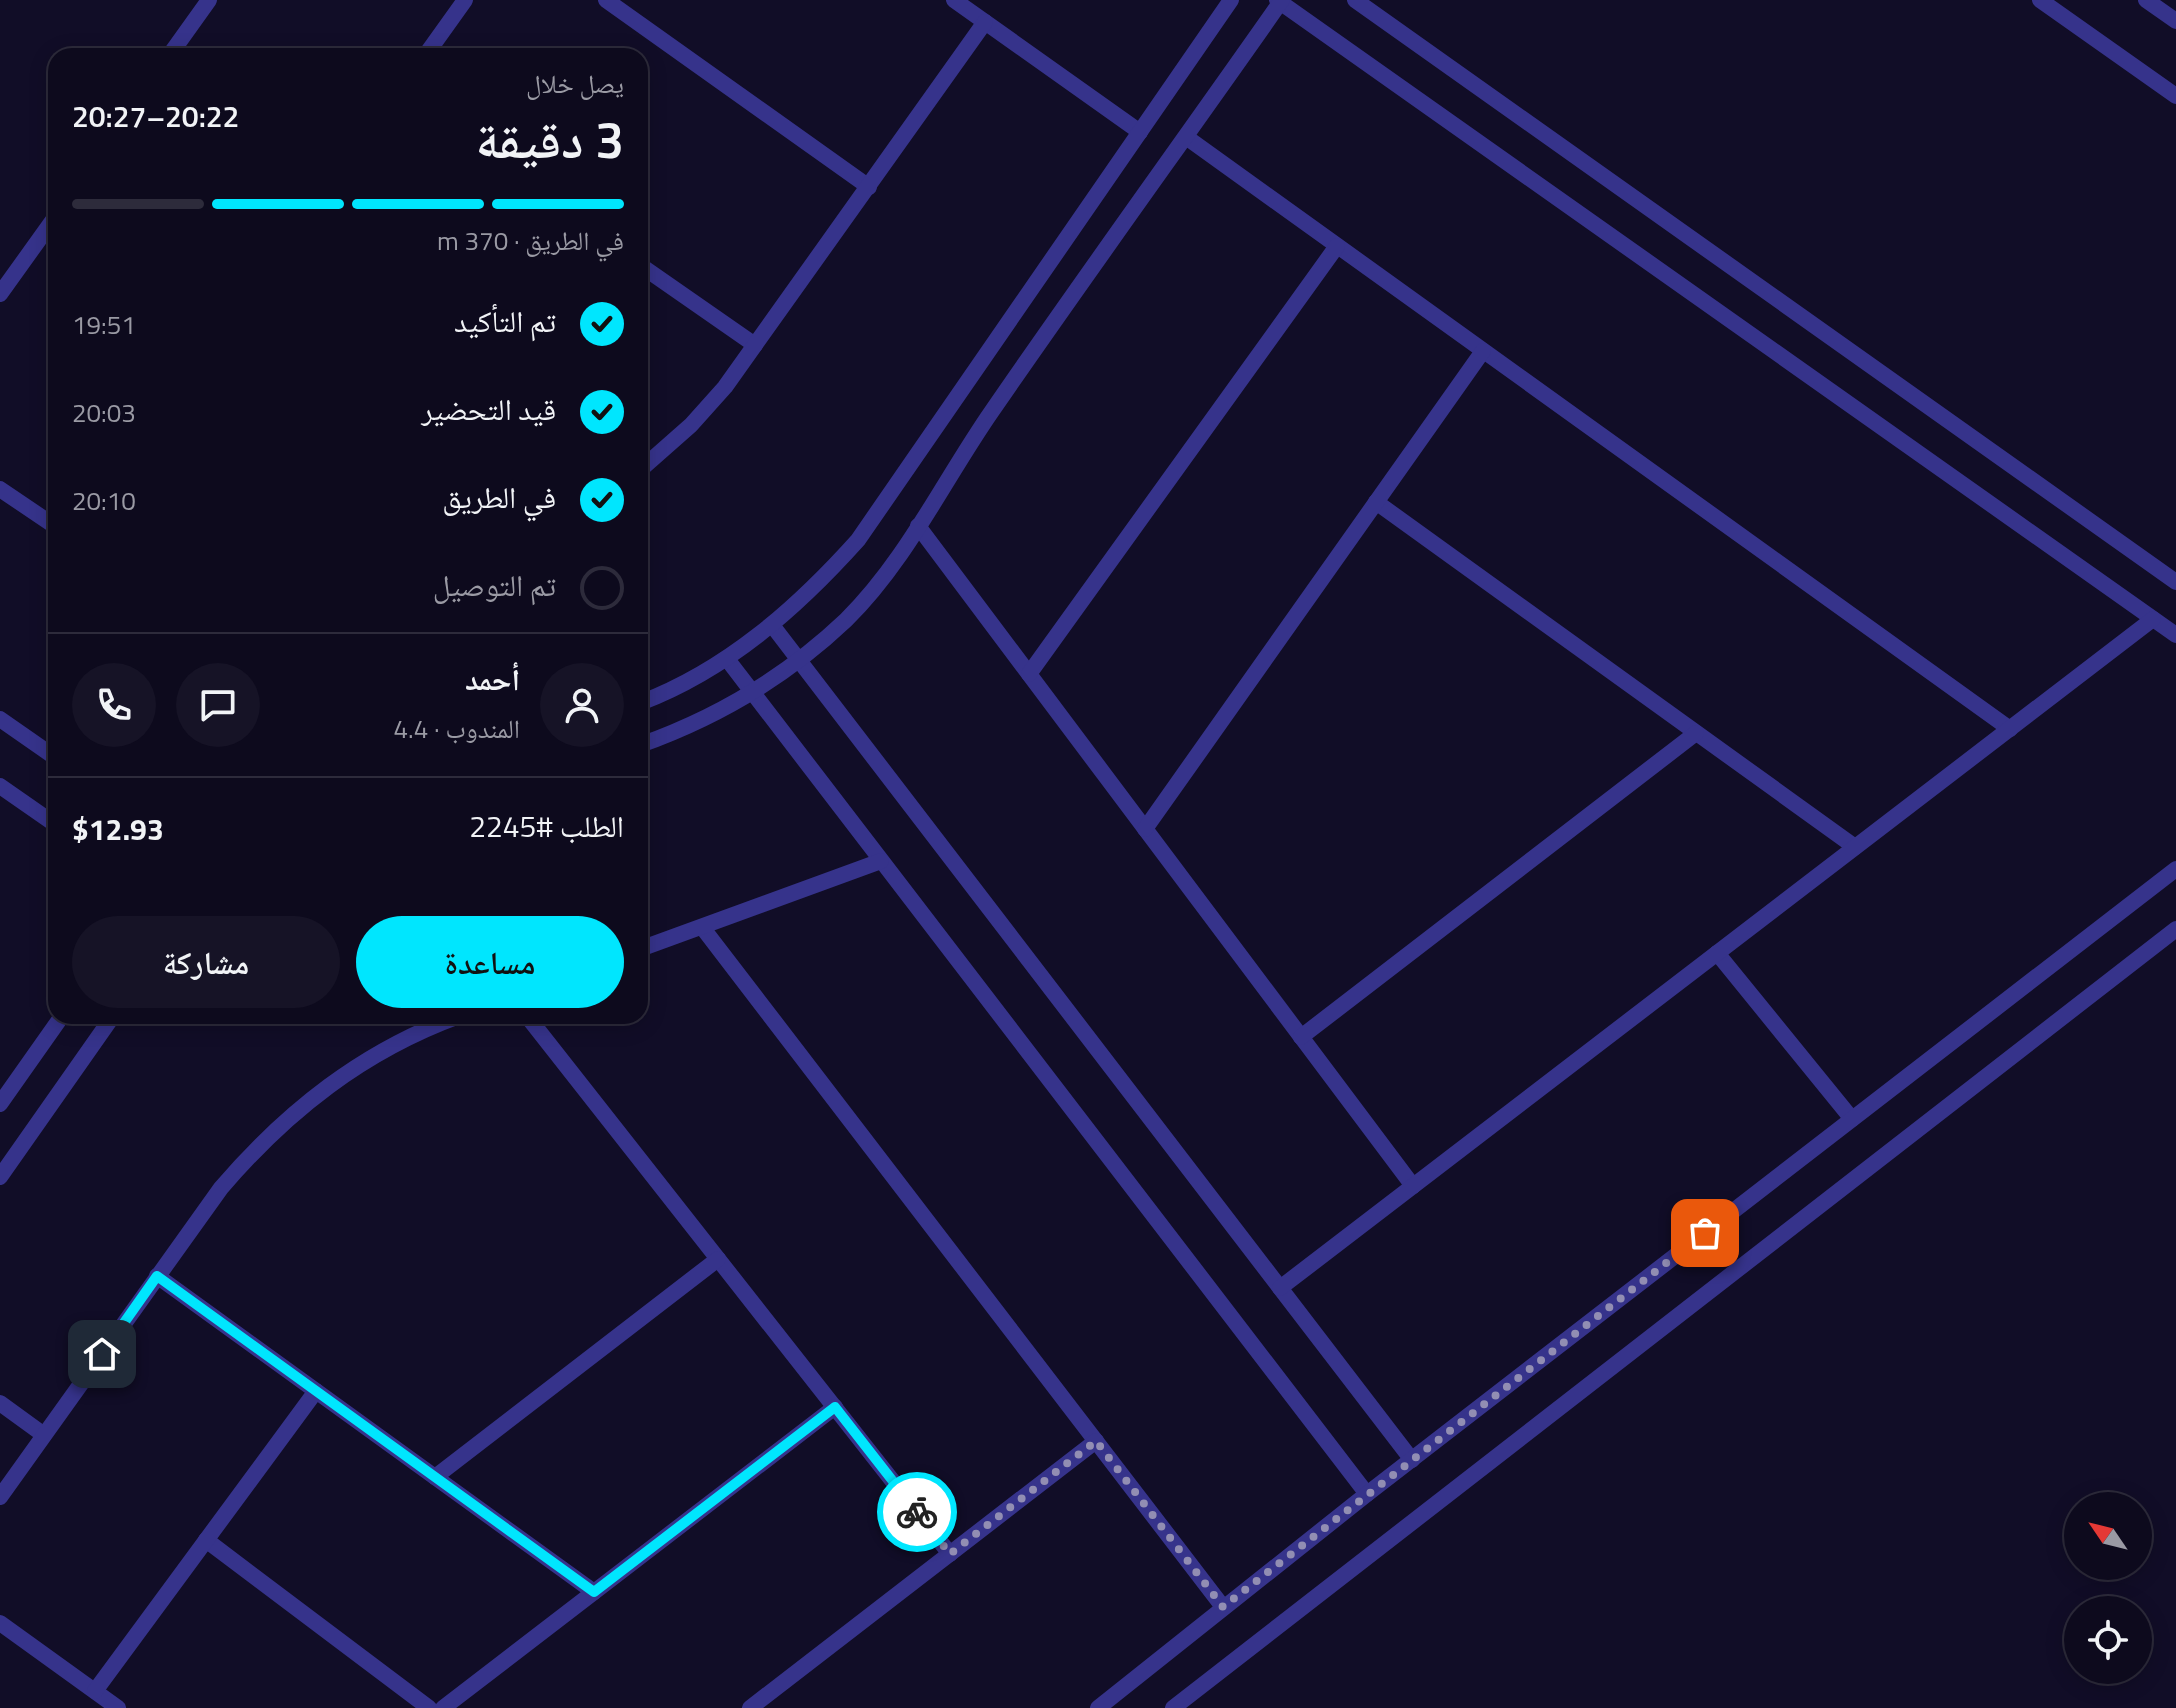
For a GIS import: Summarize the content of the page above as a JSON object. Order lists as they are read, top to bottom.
{
  "north": "top left",
  "page": {
    "heading": ["3 دقيقة", "يصل خلال", "20:22–20:27"],
    "panel": [
      "أحمد",
      "المندوب · 4.4",
      "الطلب #2245",
      "$12.93"
    ],
    "bar": "في الطريق · 370 m",
    "list": [
      ["تم التأكيد", "19:51"],
      ["قيد التحضير", "20:03"],
      ["في الطريق", "20:10"],
      "تم التوصيل"
    ],
    "buttons": ["مساعدة", "مشاركة"]
  }
}
